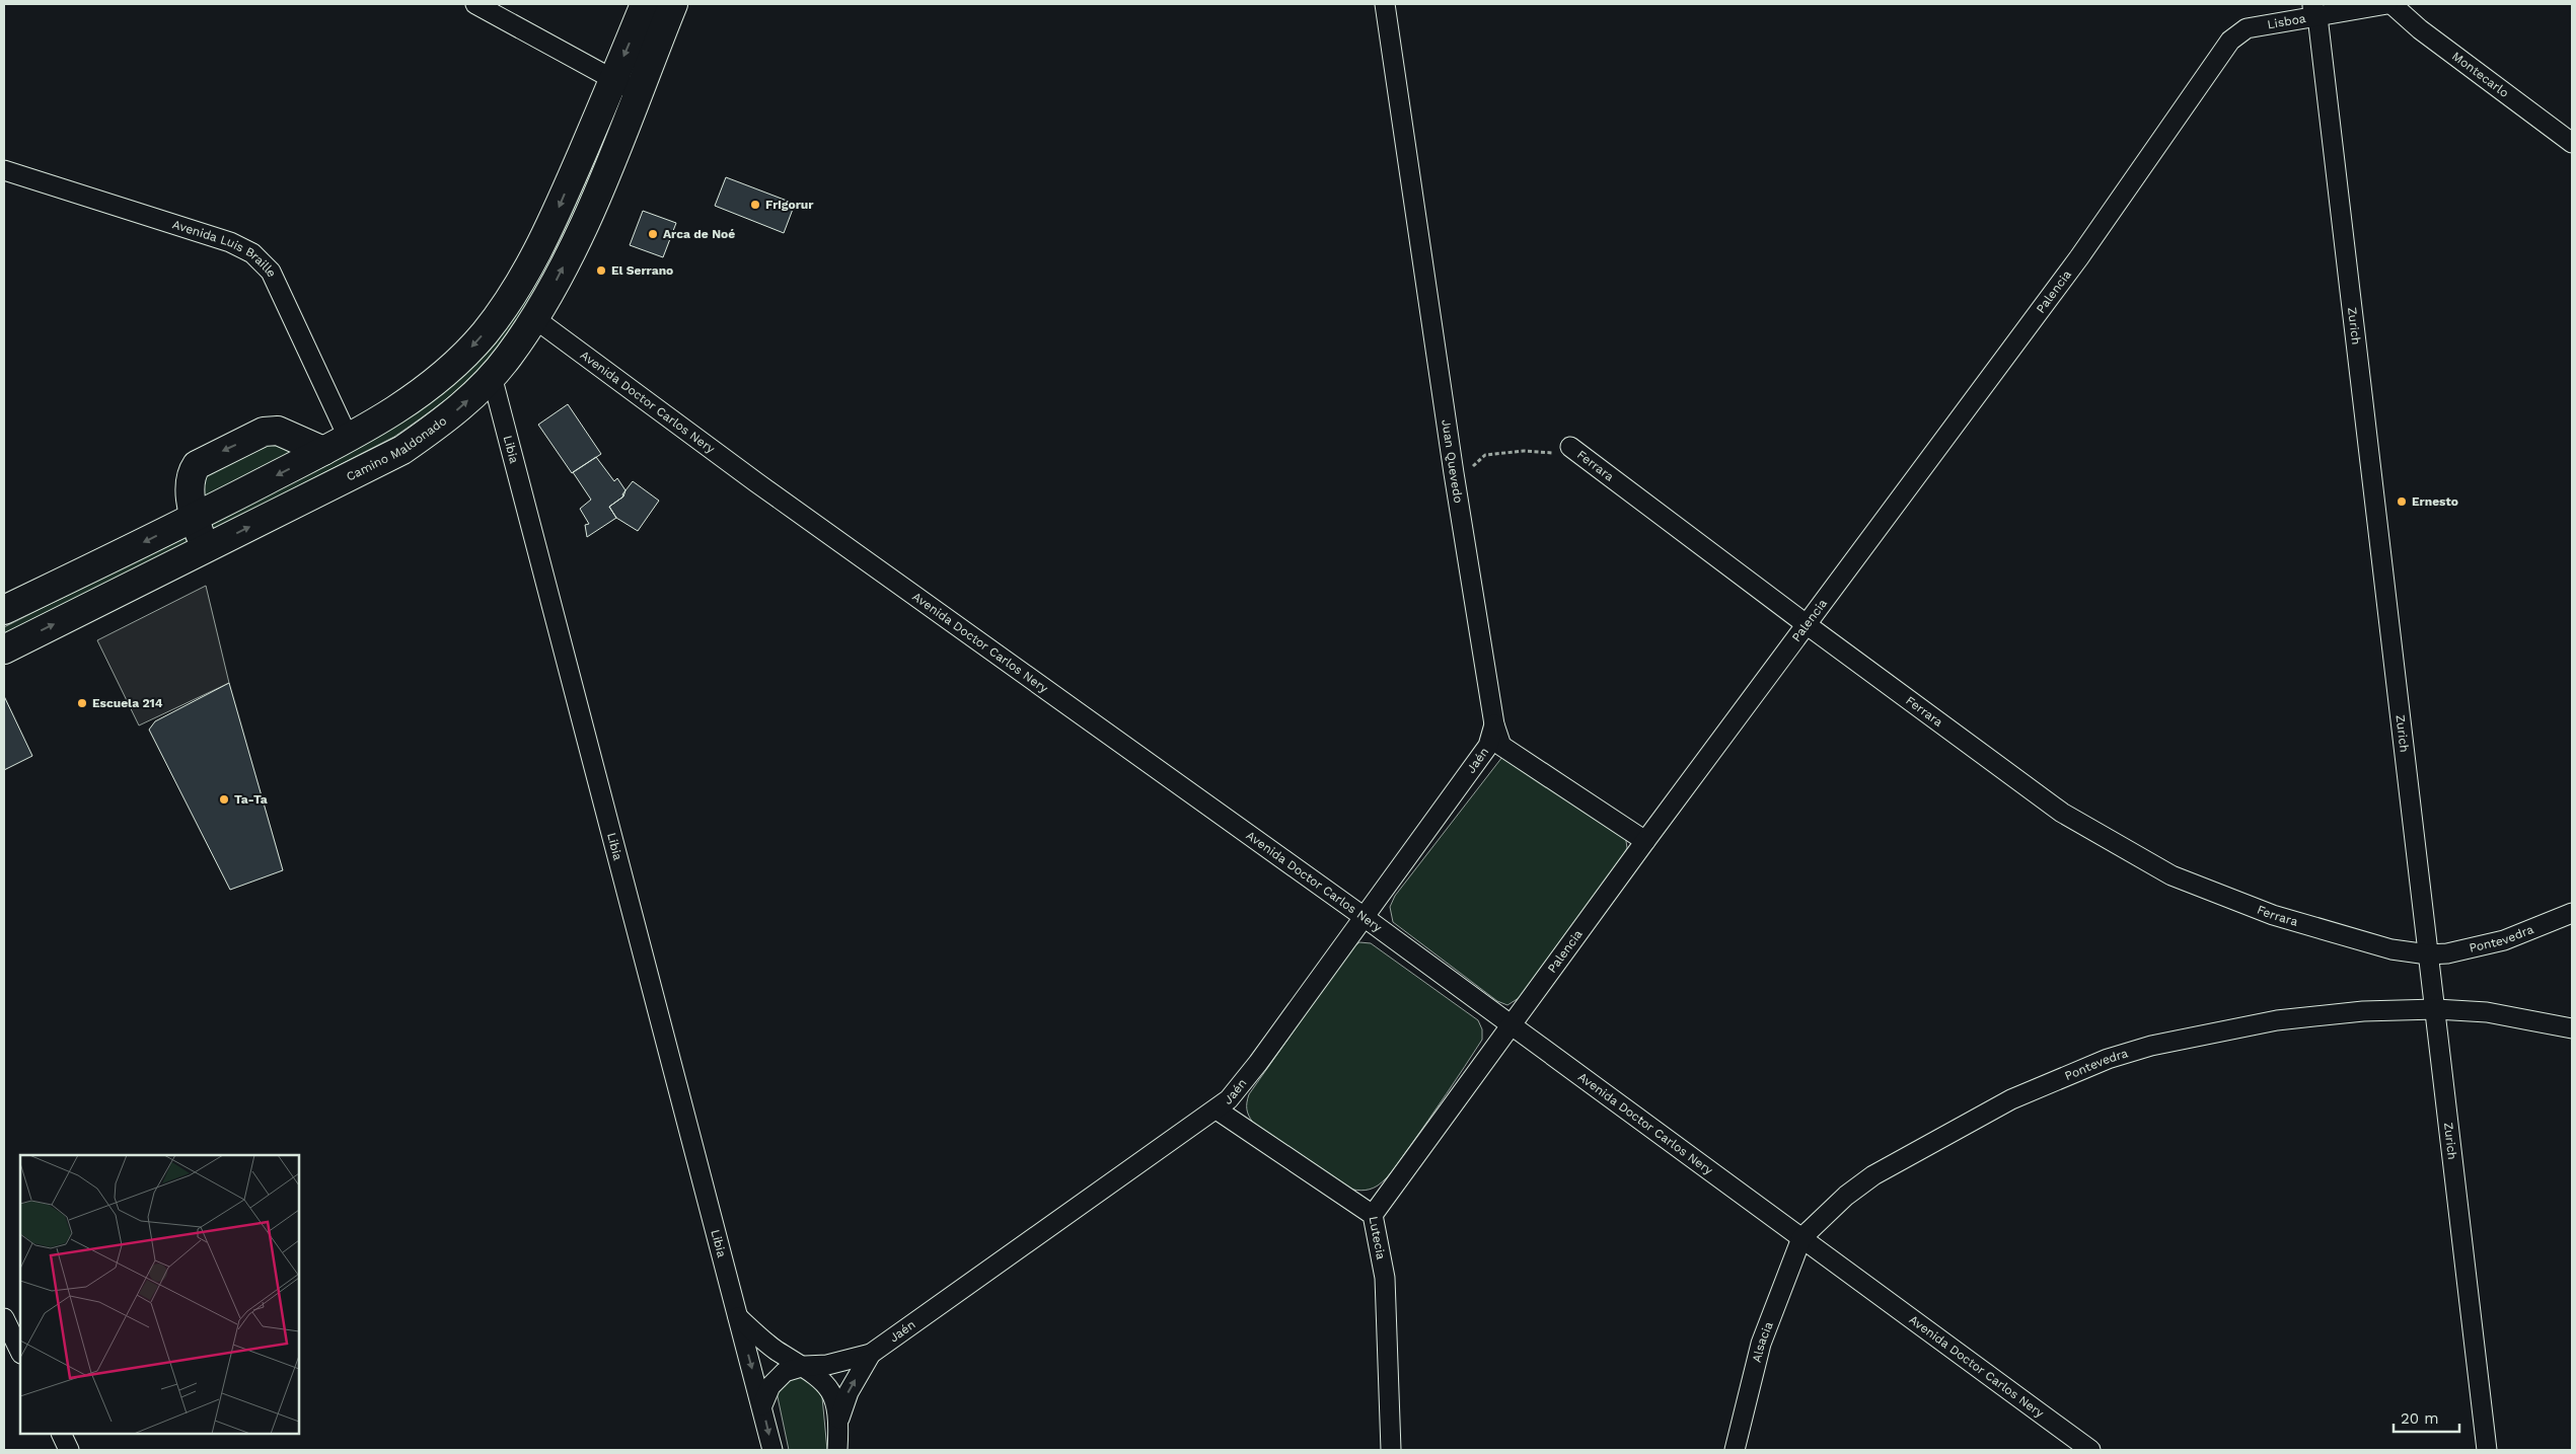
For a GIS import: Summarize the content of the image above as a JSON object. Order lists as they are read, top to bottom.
{
  "streets": {
    "main road": ["Camino Maldonado"],
    "street": [
      "Lisboa",
      "Montecarlo",
      "Avenida Luis Braille",
      "Palencia",
      "Zurich",
      "Avenida Doctor Carlos Nery",
      "Libia",
      "Juan Quevedo",
      "Ferrara",
      "Jaén",
      "Pontevedra",
      "Lutecia",
      "Alsacia"
    ]
  },
  "crossings": [
    ["Lisboa", "Palencia"],
    ["Lisboa", "Zurich"],
    ["Avenida Luis Braille", "Camino Maldonado"],
    ["Palencia", "Avenida Doctor Carlos Nery"],
    ["Palencia", "Juan Quevedo"],
    ["Palencia", "Ferrara"],
    ["Palencia", "Lutecia"],
    ["Zurich", "Ferrara"],
    ["Zurich", "Pontevedra"],
    ["Avenida Doctor Carlos Nery", "Camino Maldonado"],
    ["Avenida Doctor Carlos Nery", "Jaén"],
    ["Avenida Doctor Carlos Nery", "Pontevedra"],
    ["Avenida Doctor Carlos Nery", "Alsacia"],
    ["Camino Maldonado", "Libia"],
    ["Libia", "Jaén"],
    ["Juan Quevedo", "Ferrara"],
    ["Juan Quevedo", "Jaén"],
    ["Ferrara", "Pontevedra"],
    ["Jaén", "Lutecia"],
    ["Pontevedra", "Alsacia"]
  ],
  "places": [
    "Frigorur",
    "Arca de Noé",
    "El Serrano",
    "Ernesto",
    "Escuela 214",
    "Ta-Ta"
  ],
  "scale_bar": "20 m"
}
